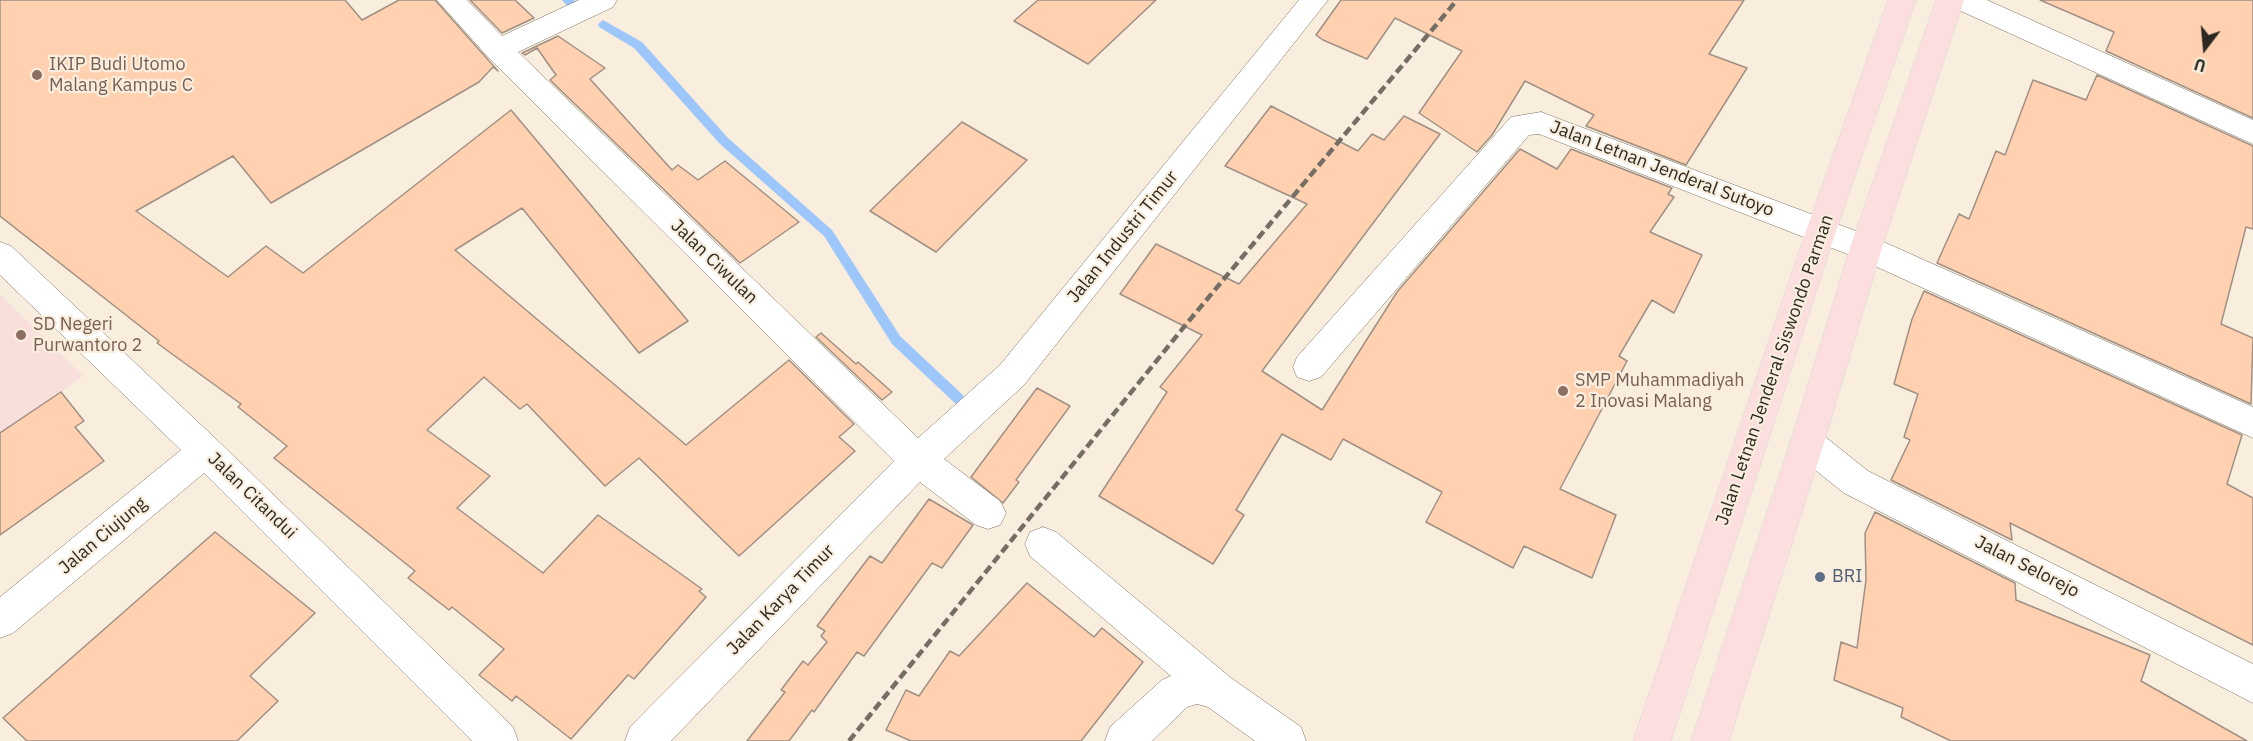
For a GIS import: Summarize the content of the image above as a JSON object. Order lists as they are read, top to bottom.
{
  "streets": {
    "main road": ["Jalan Letnan Jenderal Siswondo Parman"],
    "street": [
      "Jalan Letnan Jenderal Sutoyo",
      "Jalan Industri Timur",
      "Jalan Ciwulan",
      "Jalan Citandui",
      "Jalan Ciujung",
      "Jalan Selorejo",
      "Jalan Karya Timur"
    ]
  },
  "crossings": [
    ["Jalan Letnan Jenderal Sutoyo", "Jalan Letnan Jenderal Siswondo Parman"],
    ["Jalan Industri Timur", "Jalan Ciwulan"],
    ["Jalan Industri Timur", "Jalan Karya Timur"],
    ["Jalan Ciwulan", "Jalan Karya Timur"],
    ["Jalan Citandui", "Jalan Ciujung"]
  ],
  "places": [
    "IKIP Budi Utomo Malang Kampus C",
    "SD Negeri Purwantoro 2",
    "SMP Muhammadiyah 2 Inovasi Malang",
    "BRI"
  ],
  "north": "bottom"
}
